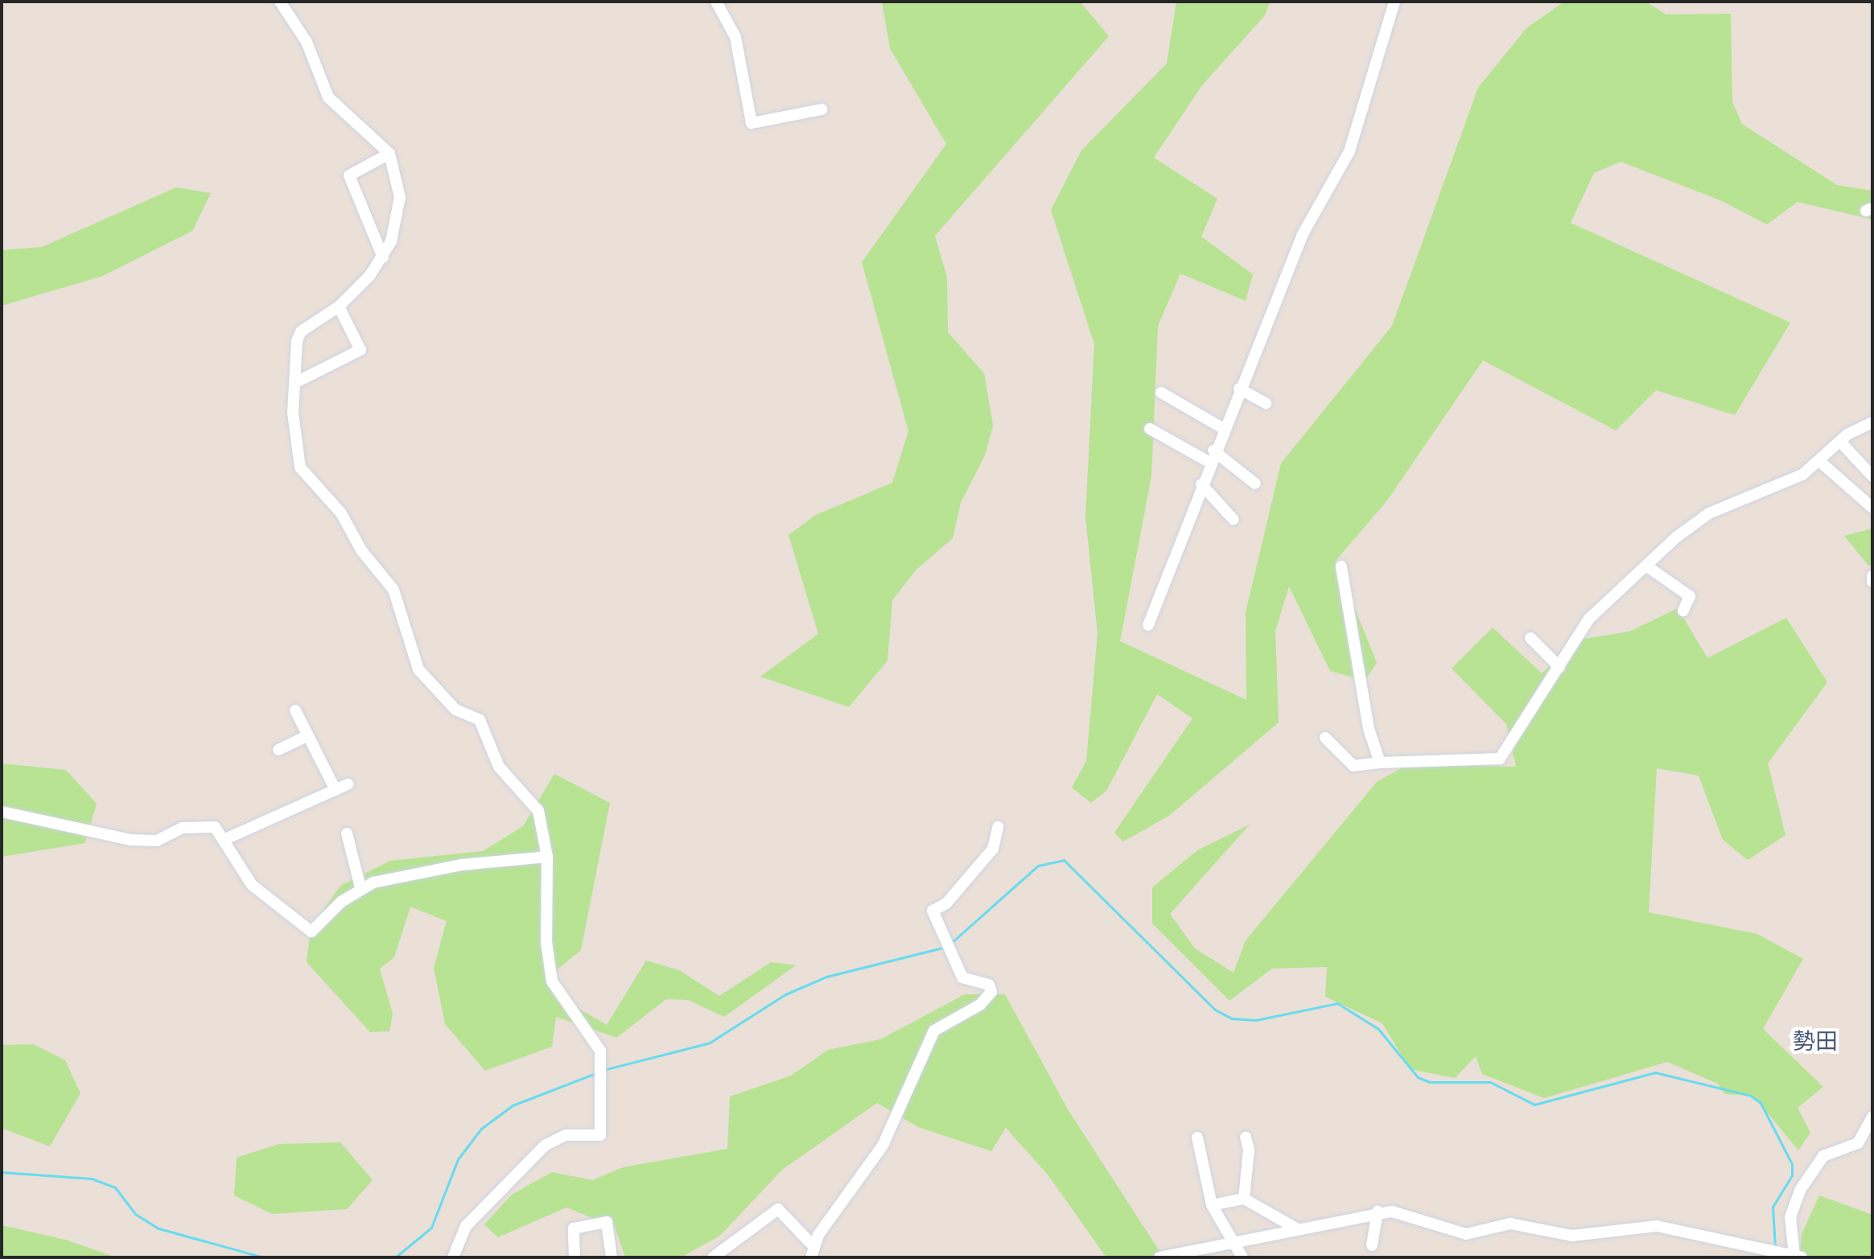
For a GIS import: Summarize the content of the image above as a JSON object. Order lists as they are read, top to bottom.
{
  "districts": ["勢田"]
}
